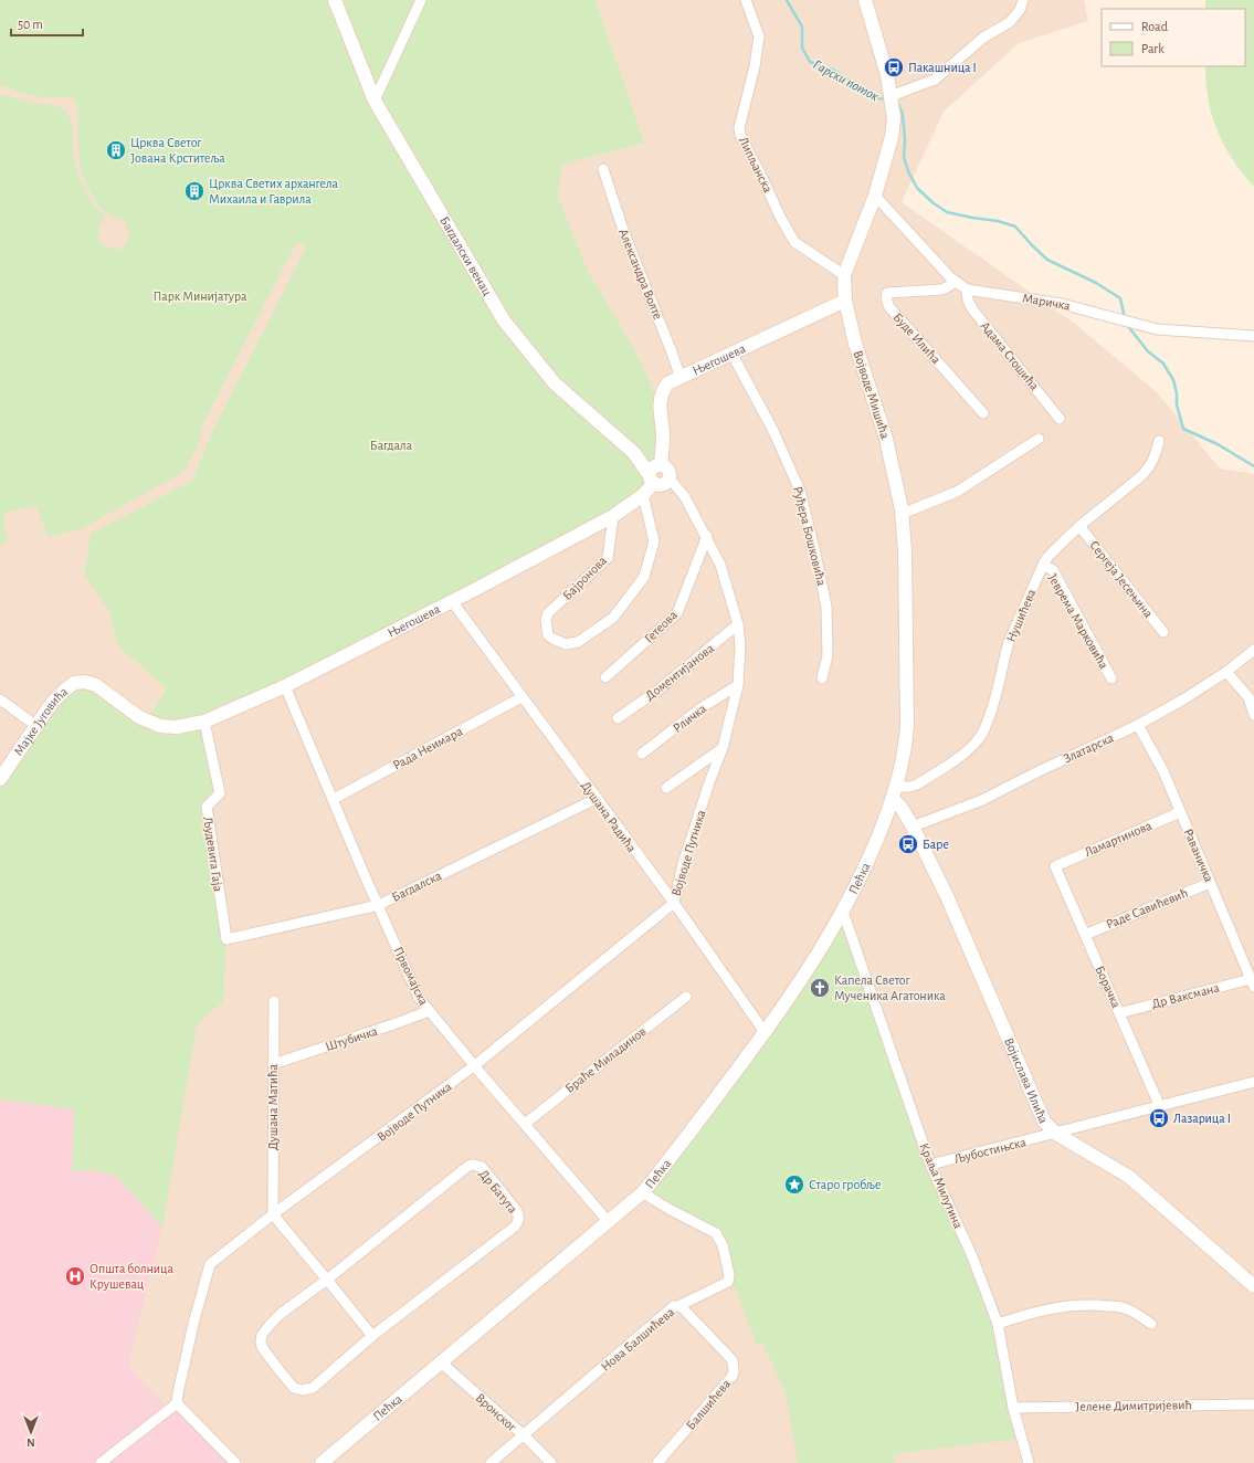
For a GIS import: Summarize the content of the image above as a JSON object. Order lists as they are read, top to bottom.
{
  "streets": {
    "street": [
      "Липљанска",
      "Багдалски венац",
      "Александра Волте",
      "Маричка",
      "Буде Илића",
      "Адама Стошића",
      "Његошева",
      "Војводе Мишића",
      "Руђера Бошковића",
      "Бајронова",
      "Сергеја Јесењина",
      "Нушићева",
      "Јеврема Марковића",
      "Гетеова",
      "Доментијанова",
      "Рличка",
      "Мајке Југовића",
      "Рада Неимара",
      "Златарска",
      "Душана Радића",
      "Ламартинова",
      "Војводе Путника",
      "Људевита Гаја",
      "Раваничка",
      "Пећка",
      "Багдалска",
      "Раде Савићевић",
      "Првомајска",
      "Борачка",
      "Др Ваксмана",
      "Штубичка",
      "Браће Миладинов",
      "Војислава Илића",
      "Душана Матића",
      "Љубостињска",
      "Краља Милутина",
      "Др Батута",
      "Нова Балшићева",
      "Балшићева",
      "Јелене Димитријевић",
      "Вронског"
    ]
  },
  "crossings": [
    ["Липљанска", "Војводе Мишића"],
    ["Багдалски венац", "Његошева"],
    ["Багдалски венац", "Војводе Путника"],
    ["Александра Волте", "Његошева"],
    ["Маричка", "Буде Илића"],
    ["Маричка", "Адама Стошића"],
    ["Маричка", "Војводе Мишића"],
    ["Његошева", "Војводе Мишића"],
    ["Његошева", "Руђера Бошковића"],
    ["Његошева", "Бајронова"],
    ["Његошева", "Мајке Југовића"],
    ["Његошева", "Душана Радића"],
    ["Његошева", "Војводе Путника"],
    ["Његошева", "Људевита Гаја"],
    ["Његошева", "Првомајска"],
    ["Војводе Мишића", "Нушићева"],
    ["Војводе Мишића", "Пећка"],
    ["Војводе Мишића", "Војислава Илића"],
    ["Сергеја Јесењина", "Нушићева"],
    ["Нушићева", "Јеврема Марковића"],
    ["Нушићева", "Пећка"],
    ["Нушићева", "Војислава Илића"],
    ["Гетеова", "Војводе Путника"],
    ["Доментијанова", "Војводе Путника"],
    ["Рличка", "Војводе Путника"],
    ["Рада Неимара", "Душана Радића"],
    ["Рада Неимара", "Првомајска"],
    ["Златарска", "Раваничка"],
    ["Златарска", "Војислава Илића"],
    ["Душана Радића", "Војводе Путника"],
    ["Душана Радића", "Пећка"],
    ["Душана Радића", "Багдалска"],
    ["Ламартинова", "Раваничка"],
    ["Ламартинова", "Борачка"],
    ["Војводе Путника", "Првомајска"],
    ["Војводе Путника", "Душана Матића"],
    ["Људевита Гаја", "Багдалска"],
    ["Раваничка", "Раде Савићевић"],
    ["Раваничка", "Др Ваксмана"],
    ["Пећка", "Првомајска"],
    ["Пећка", "Војислава Илића"],
    ["Пећка", "Краља Милутина"],
    ["Пећка", "Нова Балшићева"],
    ["Пећка", "Вронског"],
    ["Багдалска", "Првомајска"],
    ["Раде Савићевић", "Борачка"],
    ["Првомајска", "Штубичка"],
    ["Првомајска", "Браће Миладинов"],
    ["Борачка", "Др Ваксмана"],
    ["Борачка", "Љубостињска"],
    ["Штубичка", "Душана Матића"],
    ["Војислава Илића", "Љубостињска"],
    ["Љубостињска", "Краља Милутина"],
    ["Краља Милутина", "Јелене Димитријевић"],
    ["Нова Балшићева", "Балшићева"],
    ["Нова Балшићева", "Вронског"]
  ],
  "water": ["Гарски поток"],
  "parks": ["Парк Минијатура", "Багдала"],
  "places": {
    "bus stop": ["Пакашница I", "Баре", "Лазарица I"],
    "building": ["Црква Светог Јована Крститеља", "Црква Светих архангела Михаила и Гаврила"],
    "church": ["Капела Светог Мученика Агатоника"],
    "place": ["Старо гробље"],
    "hospital": ["Општа болница Крушевац"]
  },
  "legend": ["Road", "Park"],
  "scale_bar": "50 m",
  "north": "bottom"
}
